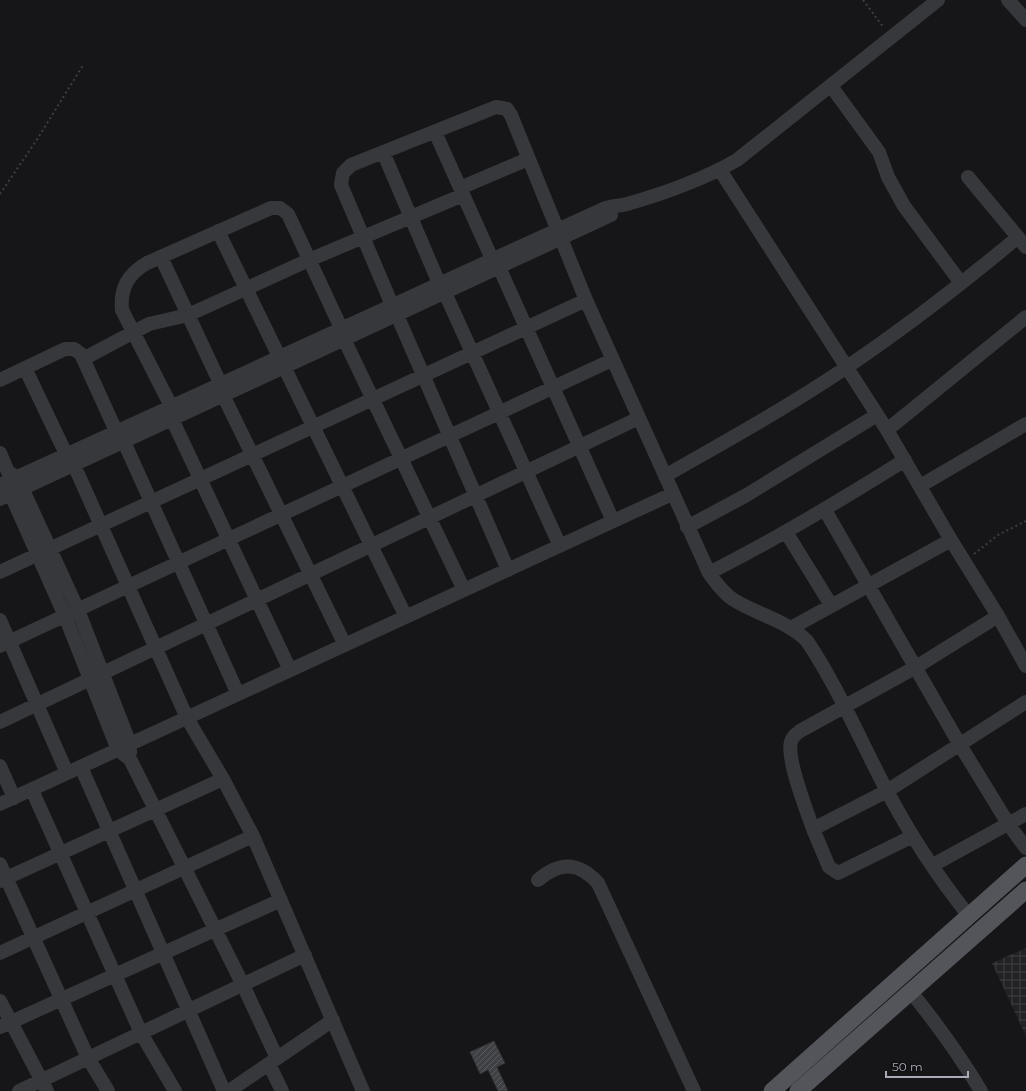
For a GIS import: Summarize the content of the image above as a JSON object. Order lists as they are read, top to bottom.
{
  "scale_bar": "50 m"
}
